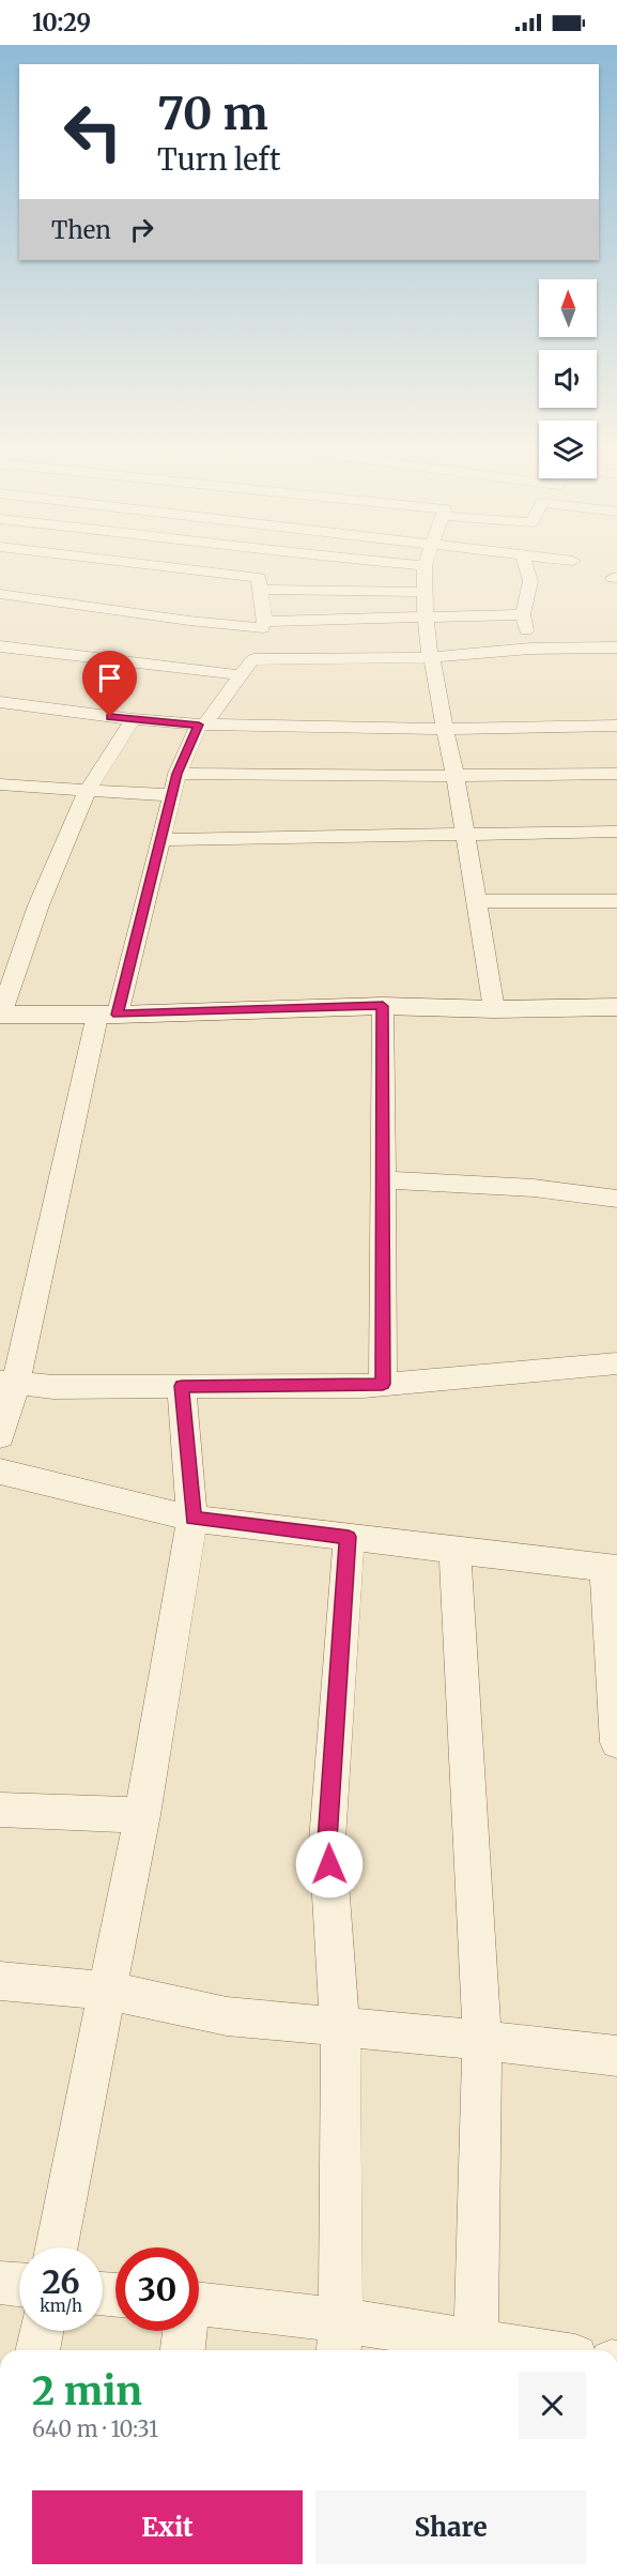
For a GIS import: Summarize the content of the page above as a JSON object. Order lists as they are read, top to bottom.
{
  "north": "top",
  "page": {
    "status": "10:29",
    "turn": ["70 m", "Turn left"],
    "then": "Then",
    "speed": "26 km/h",
    "limit": "30",
    "heading": ["2 min", "640 m · 10:31"],
    "buttons": ["Exit", "Share"]
  }
}
